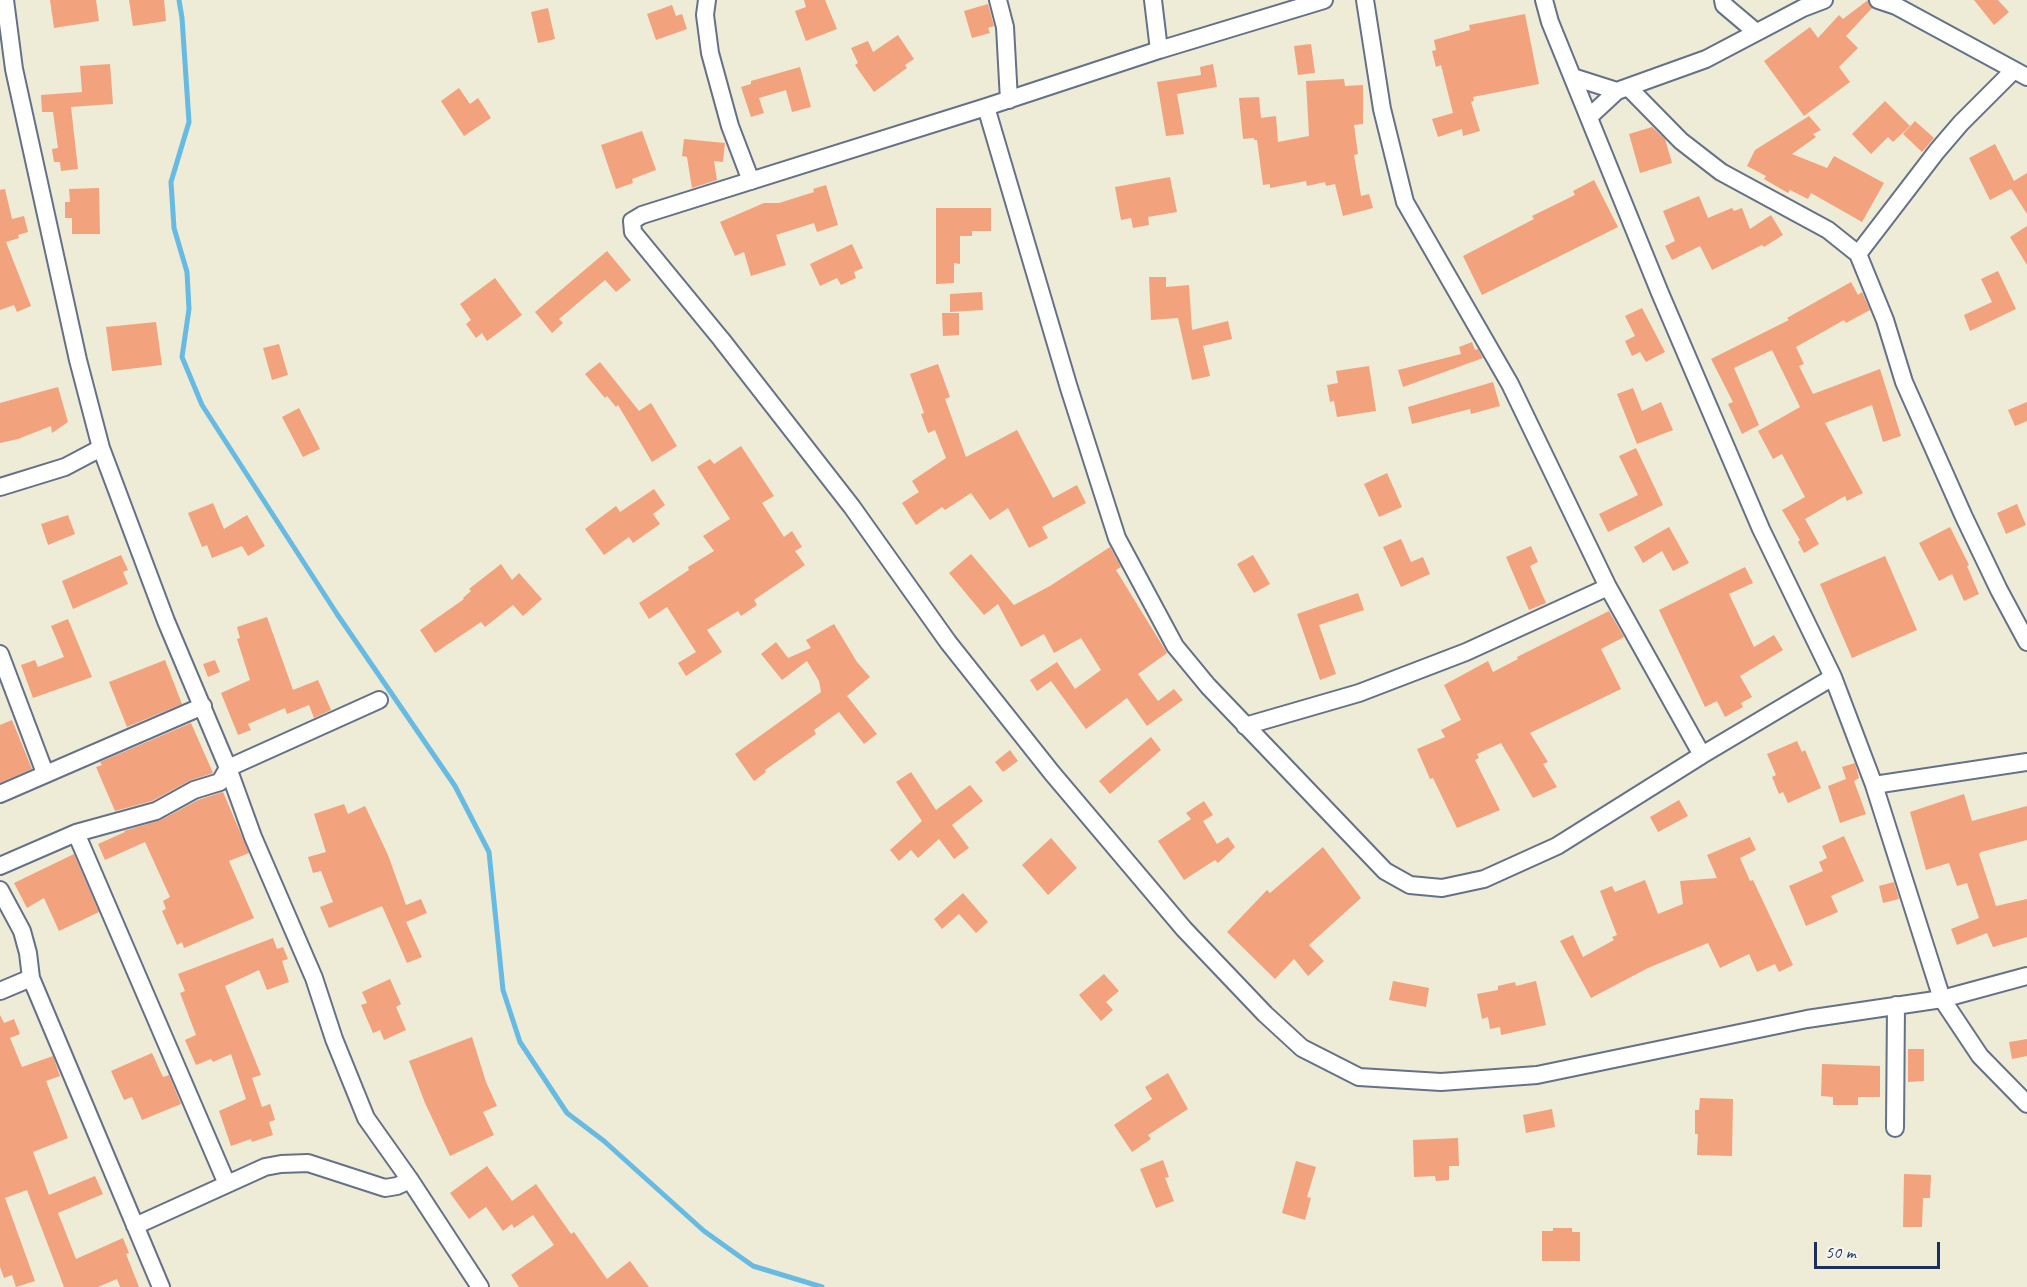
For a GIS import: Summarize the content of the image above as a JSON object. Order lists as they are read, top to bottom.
{
  "scale_bar": "50 m"
}
